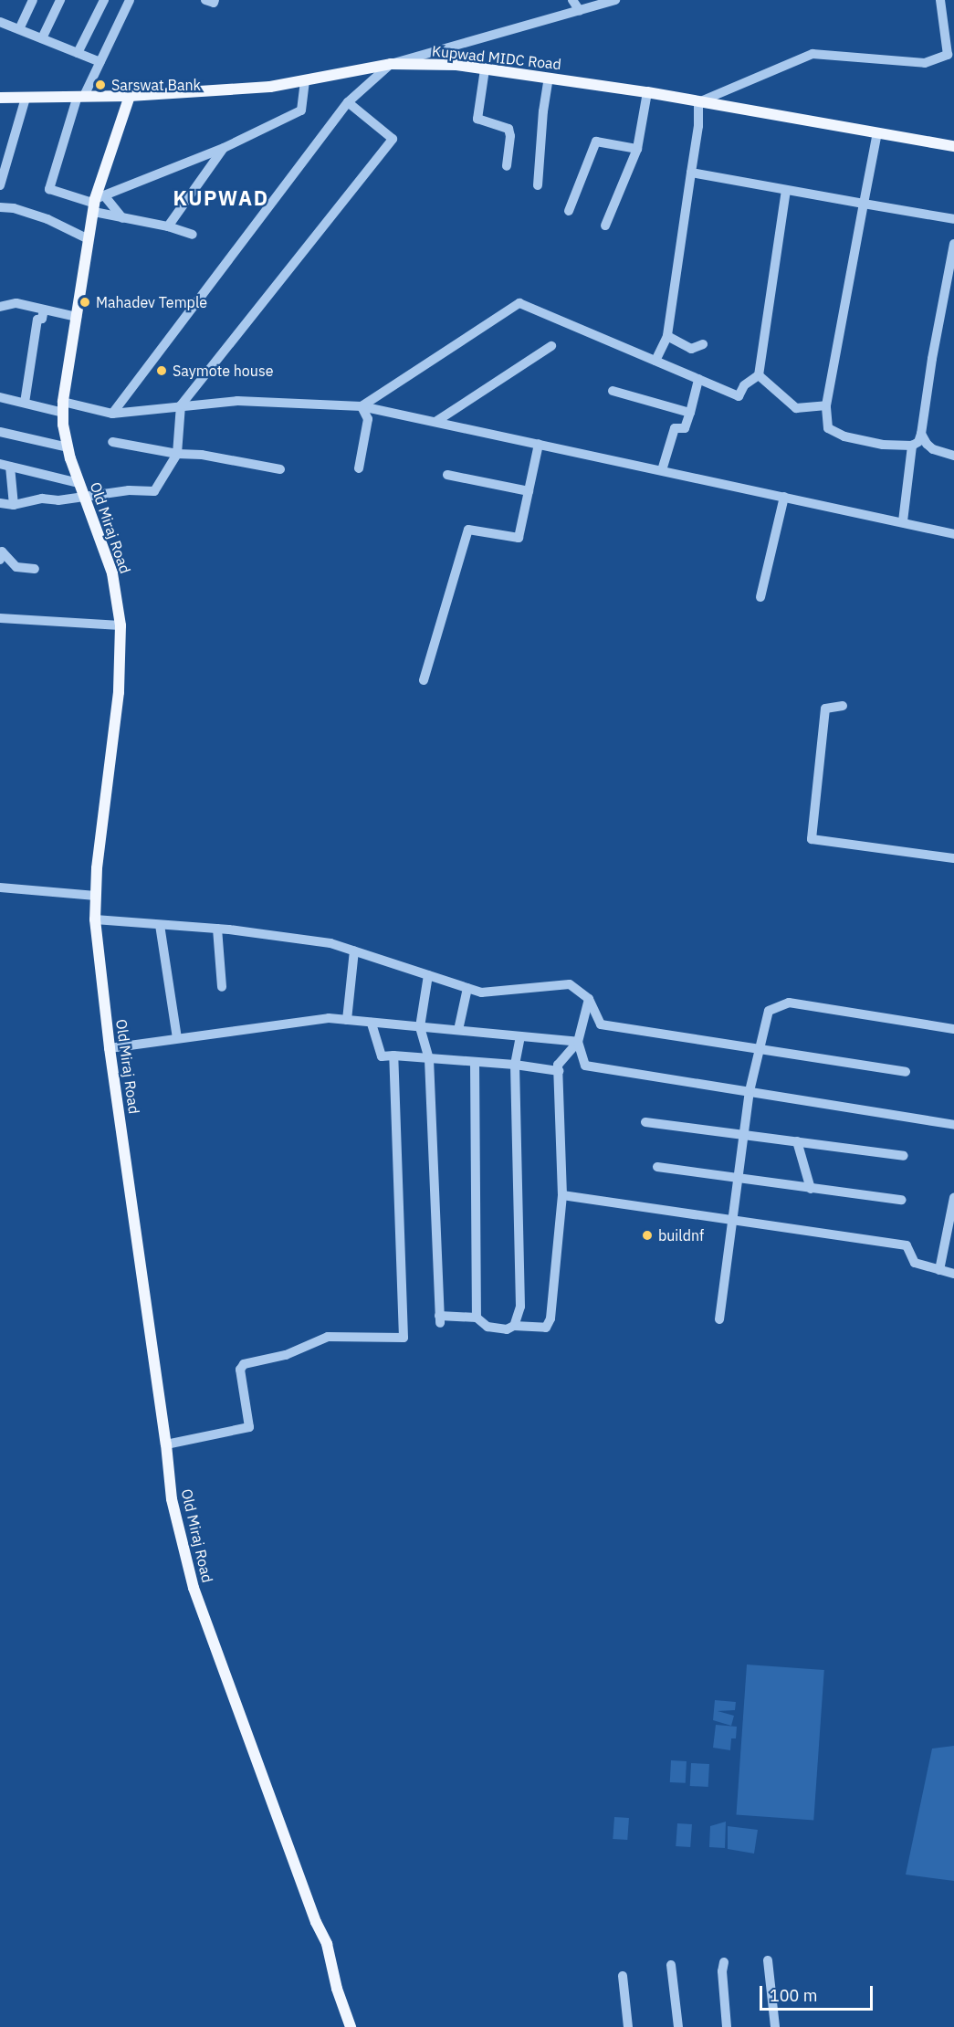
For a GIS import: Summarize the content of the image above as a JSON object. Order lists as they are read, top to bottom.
{
  "streets": {
    "main road": ["Kupwad MIDC Road", "Old Miraj Road"]
  },
  "crossings": [
    ["Kupwad MIDC Road", "Old Miraj Road"]
  ],
  "districts": ["KUPWAD"],
  "places": [
    "Sarswat Bank",
    "Mahadev Temple",
    "Saymote house",
    "buildnf"
  ],
  "scale_bar": "100 m"
}
